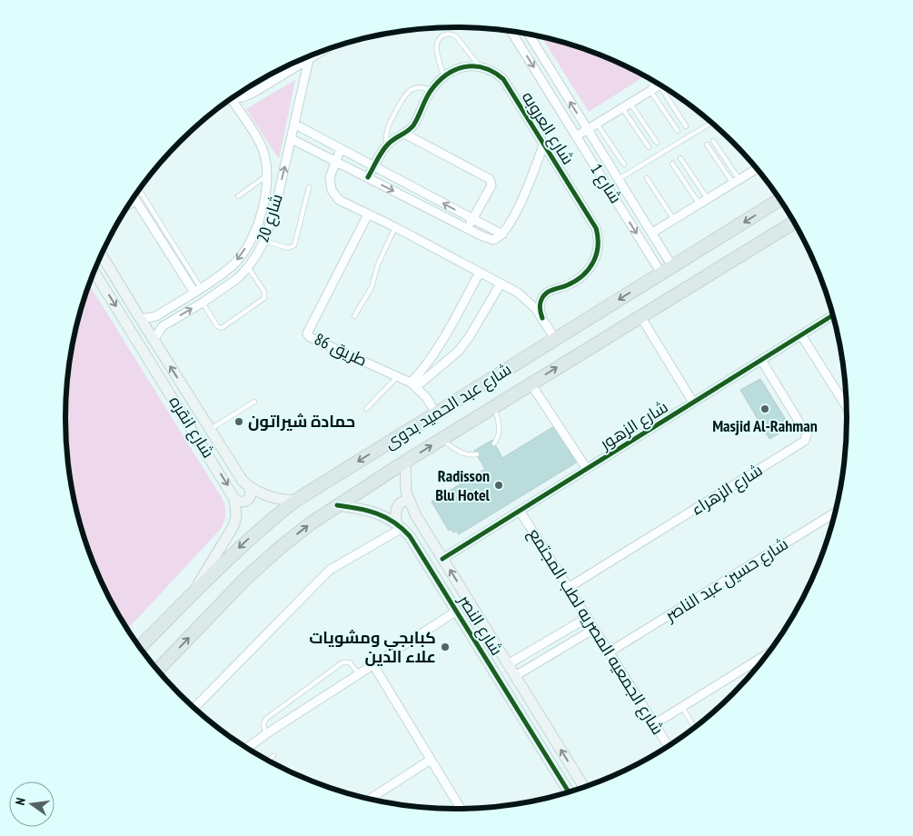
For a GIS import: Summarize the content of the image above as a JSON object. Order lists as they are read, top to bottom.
{
  "streets": {
    "main road": ["شارع عبد الحميد بدوى"],
    "street": [
      "شارع العروبه",
      "شارع 1",
      "شارع 20",
      "طريق 86",
      "شارع الزهور",
      "شارع انقره",
      "شارع الزهراء",
      "شارع حسين عبد الناصر",
      "شارع النصر",
      "شارع الجمعيه المصريه لطب المجتمع"
    ]
  },
  "crossings": [
    ["شارع 1", "شارع عبد الحميد بدوى"],
    ["شارع 20", "شارع انقره"],
    ["طريق 86", "شارع عبد الحميد بدوى"],
    ["شارع عبد الحميد بدوى", "شارع انقره"],
    ["شارع عبد الحميد بدوى", "شارع النصر"],
    ["شارع الزهور", "شارع الزهراء"],
    ["شارع الزهور", "شارع النصر"],
    ["شارع الزهور", "شارع الجمعيه المصريه لطب المجتمع"],
    ["شارع الزهراء", "شارع الجمعيه المصريه لطب المجتمع"],
    ["شارع حسين عبد الناصر", "شارع الجمعيه المصريه لطب المجتمع"]
  ],
  "places": [
    "Masjid Al-Rahman",
    "حمادة شيراتون",
    "Radisson Blu Hotel",
    "كبابجي ومشويات علاء الدين"
  ],
  "north": "left"
}
